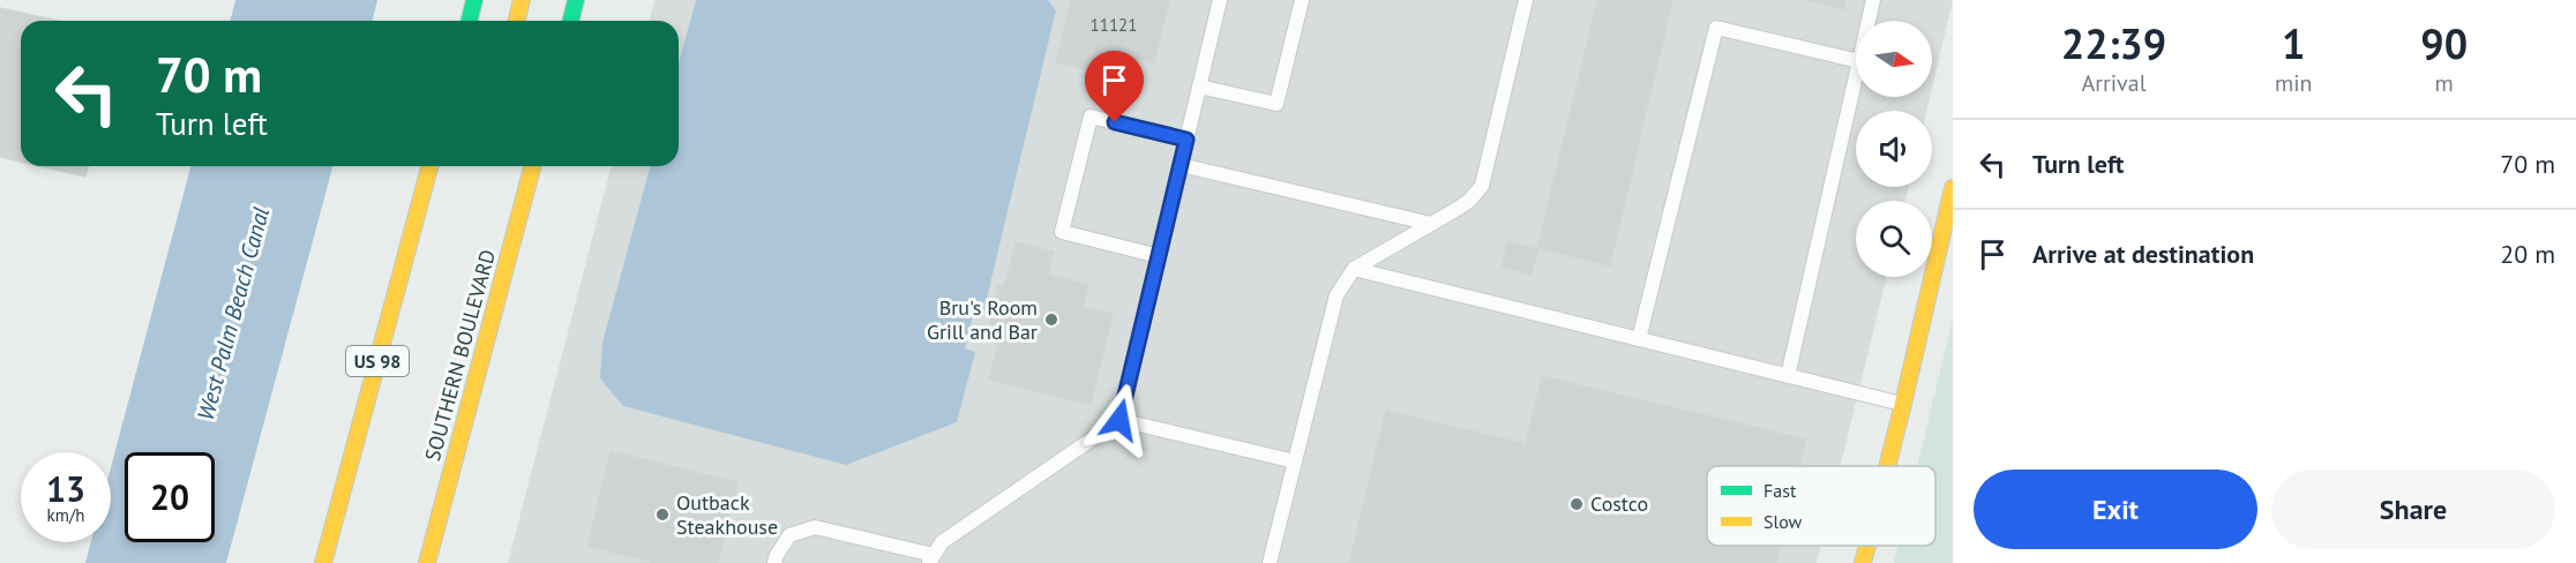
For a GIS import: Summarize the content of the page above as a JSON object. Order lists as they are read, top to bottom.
{
  "streets": {
    "main road": ["SOUTHERN BOULEVARD", "US 98"]
  },
  "water": ["West Palm Beach Canal"],
  "places": ["Bru's Room Grill and Bar", "Costco", "Outback Steakhouse"],
  "house_numbers": ["11121"],
  "legend": ["Fast", "Slow"],
  "north": "right",
  "page": {
    "eta": [
      "22:39",
      "Arrival",
      "1",
      "min",
      "90",
      "m"
    ],
    "turn": ["70 m", "Turn left"],
    "list": [
      {
        "name": "Turn left",
        "value": "70 m"
      },
      {
        "name": "Arrive at destination",
        "value": "20 m"
      }
    ],
    "speed": "13 km/h",
    "limit": "20",
    "buttons": ["Exit", "Share"]
  }
}
